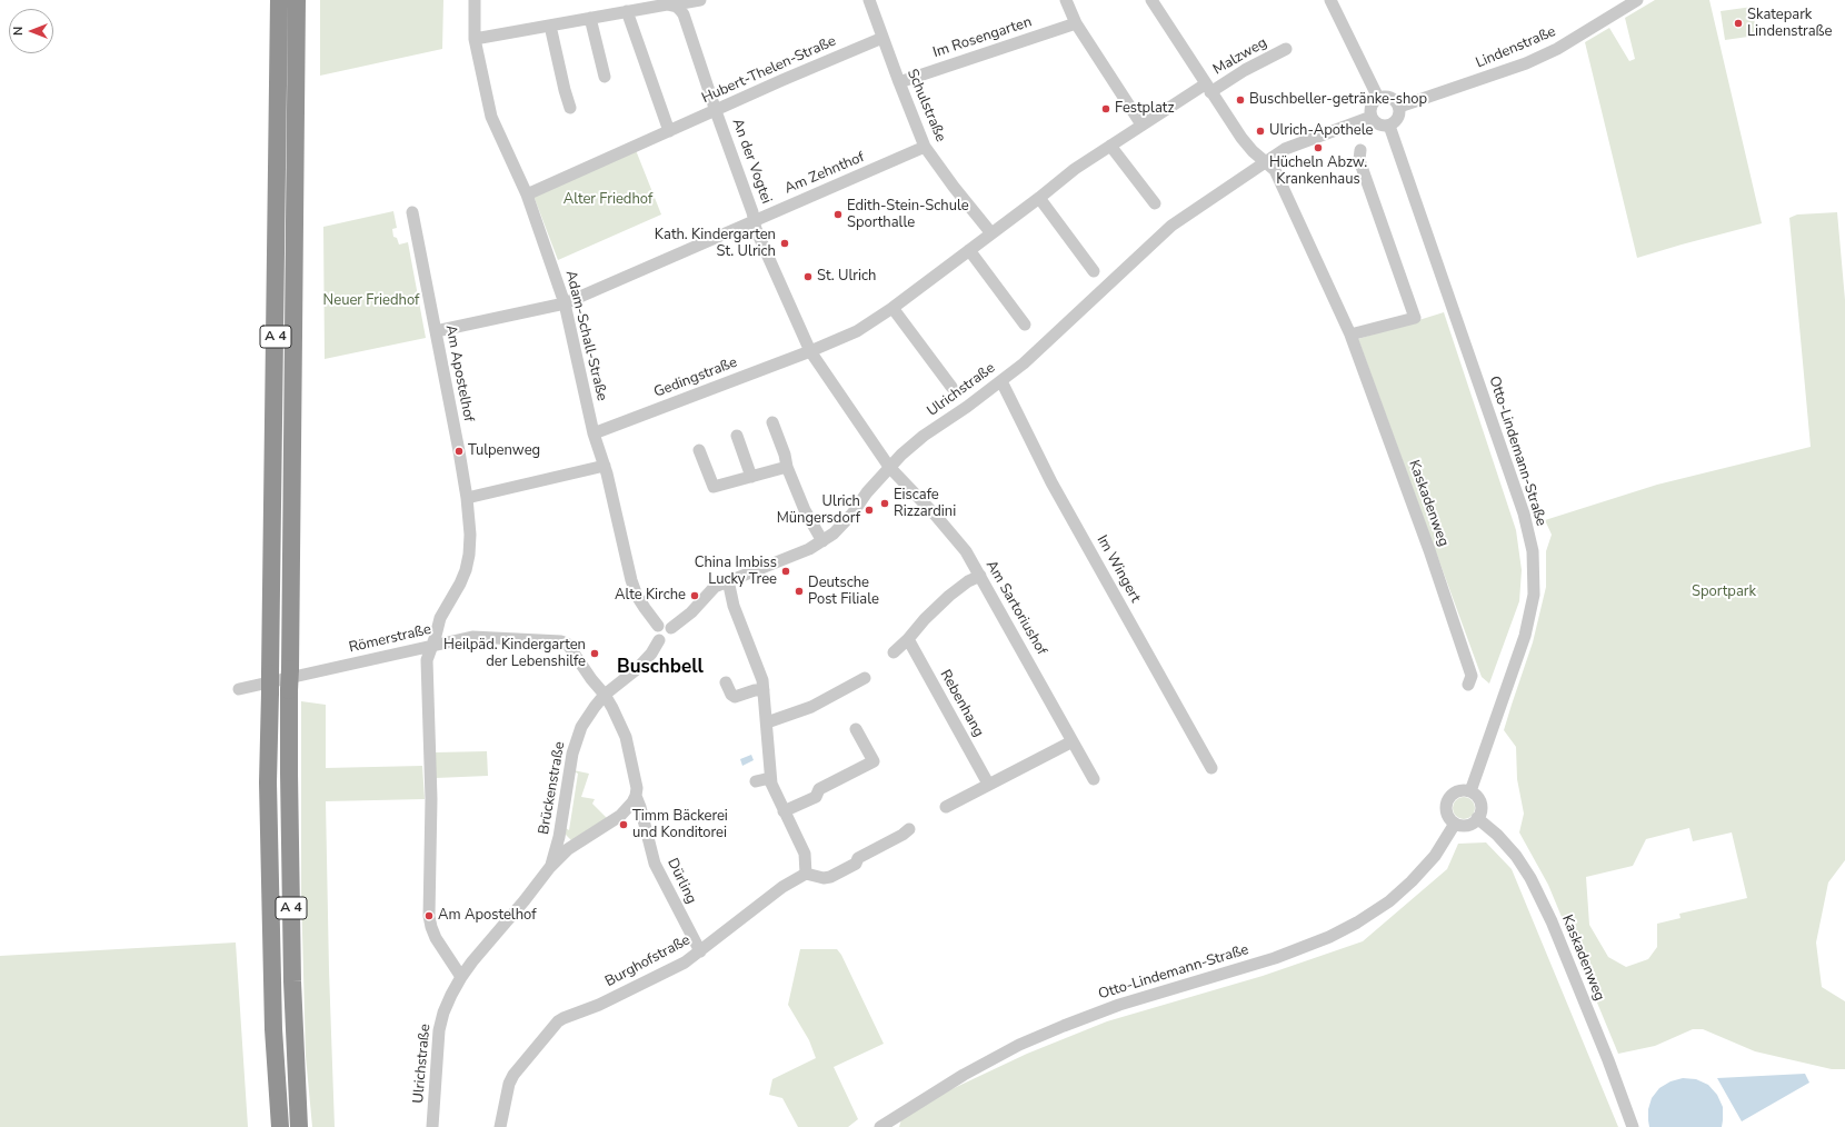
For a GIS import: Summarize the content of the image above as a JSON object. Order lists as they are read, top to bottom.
{
  "streets": {
    "highway": ["A 4"],
    "street": [
      "Im Rosengarten",
      "Lindenstraße",
      "Malzweg",
      "Hubert-Thelen-Straße",
      "Schulstraße",
      "An der Vogtei",
      "Am Zehnthof",
      "Adam-Schall-Straße",
      "Am Apostelhof",
      "Gedingstraße",
      "Ulrichstraße",
      "Otto-Lindemann-Straße",
      "Kaskadenweg",
      "Im Wingert",
      "Am Sartoriushof",
      "Römerstraße",
      "Rebenhang",
      "Brückenstraße",
      "Dürling",
      "Burghofstraße"
    ]
  },
  "crossings": [
    ["Im Rosengarten", "Schulstraße"],
    ["Lindenstraße", "Otto-Lindemann-Straße"],
    ["Malzweg", "Schulstraße"],
    ["Malzweg", "Gedingstraße"],
    ["Malzweg", "Kaskadenweg"],
    ["Hubert-Thelen-Straße", "Schulstraße"],
    ["Hubert-Thelen-Straße", "An der Vogtei"],
    ["Hubert-Thelen-Straße", "Adam-Schall-Straße"],
    ["Schulstraße", "Am Zehnthof"],
    ["Schulstraße", "Gedingstraße"],
    ["An der Vogtei", "Am Zehnthof"],
    ["An der Vogtei", "Gedingstraße"],
    ["An der Vogtei", "Ulrichstraße"],
    ["An der Vogtei", "Am Sartoriushof"],
    ["Am Zehnthof", "Adam-Schall-Straße"],
    ["Am Zehnthof", "Am Apostelhof"],
    ["Adam-Schall-Straße", "Gedingstraße"],
    ["Adam-Schall-Straße", "Ulrichstraße"],
    ["Am Apostelhof", "Ulrichstraße"],
    ["Am Apostelhof", "Römerstraße"],
    ["Ulrichstraße", "Kaskadenweg"],
    ["Ulrichstraße", "Im Wingert"],
    ["Ulrichstraße", "Am Sartoriushof"],
    ["Ulrichstraße", "Brückenstraße"],
    ["Ulrichstraße", "Dürling"],
    ["Otto-Lindemann-Straße", "Kaskadenweg"],
    ["Römerstraße", "Brückenstraße"],
    ["Dürling", "Burghofstraße"]
  ],
  "districts": ["Buschbell"],
  "parks": ["Alter Friedhof", "Neuer Friedhof", "Sportpark"],
  "places": [
    "Skatepark Lindenstraße",
    "Buschbeller-getränke-shop",
    "Festplatz",
    "Ulrich-Apothele",
    "Hücheln Abzw. Krankenhaus",
    "Edith-Stein-Schule Sporthalle",
    "Kath. Kindergarten St. Ulrich",
    "St. Ulrich",
    "Tulpenweg",
    "Eiscafe Rizzardini",
    "Ulrich Müngersdorf",
    "China Imbiss Lucky Tree",
    "Deutsche Post Filiale",
    "Alte Kirche",
    "Heilpäd. Kindergarten der Lebenshilfe",
    "Timm Bäckerei und Konditorei",
    "Am Apostelhof"
  ],
  "north": "left"
}
